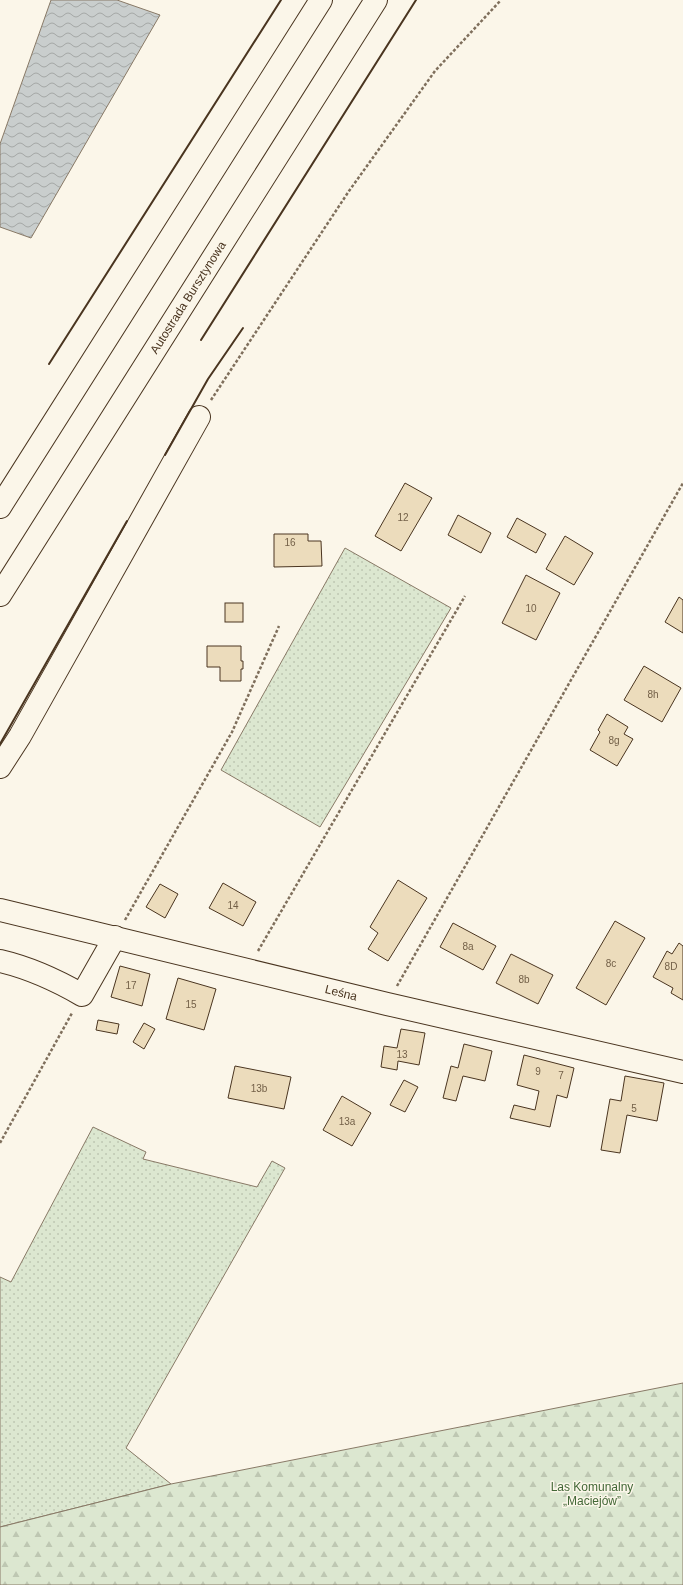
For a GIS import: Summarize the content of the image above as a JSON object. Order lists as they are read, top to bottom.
{
  "streets": {
    "main road": ["Autostrada Bursztynowa", "Leśna"]
  },
  "parks": ["Las Komunalny „Maciejów”"],
  "house_numbers": [
    "12",
    "16",
    "10",
    "8h",
    "8g",
    "14",
    "8a",
    "8c",
    "8D",
    "8b",
    "17",
    "15",
    "13",
    "9",
    "7",
    "13b",
    "5",
    "13a"
  ]
}
